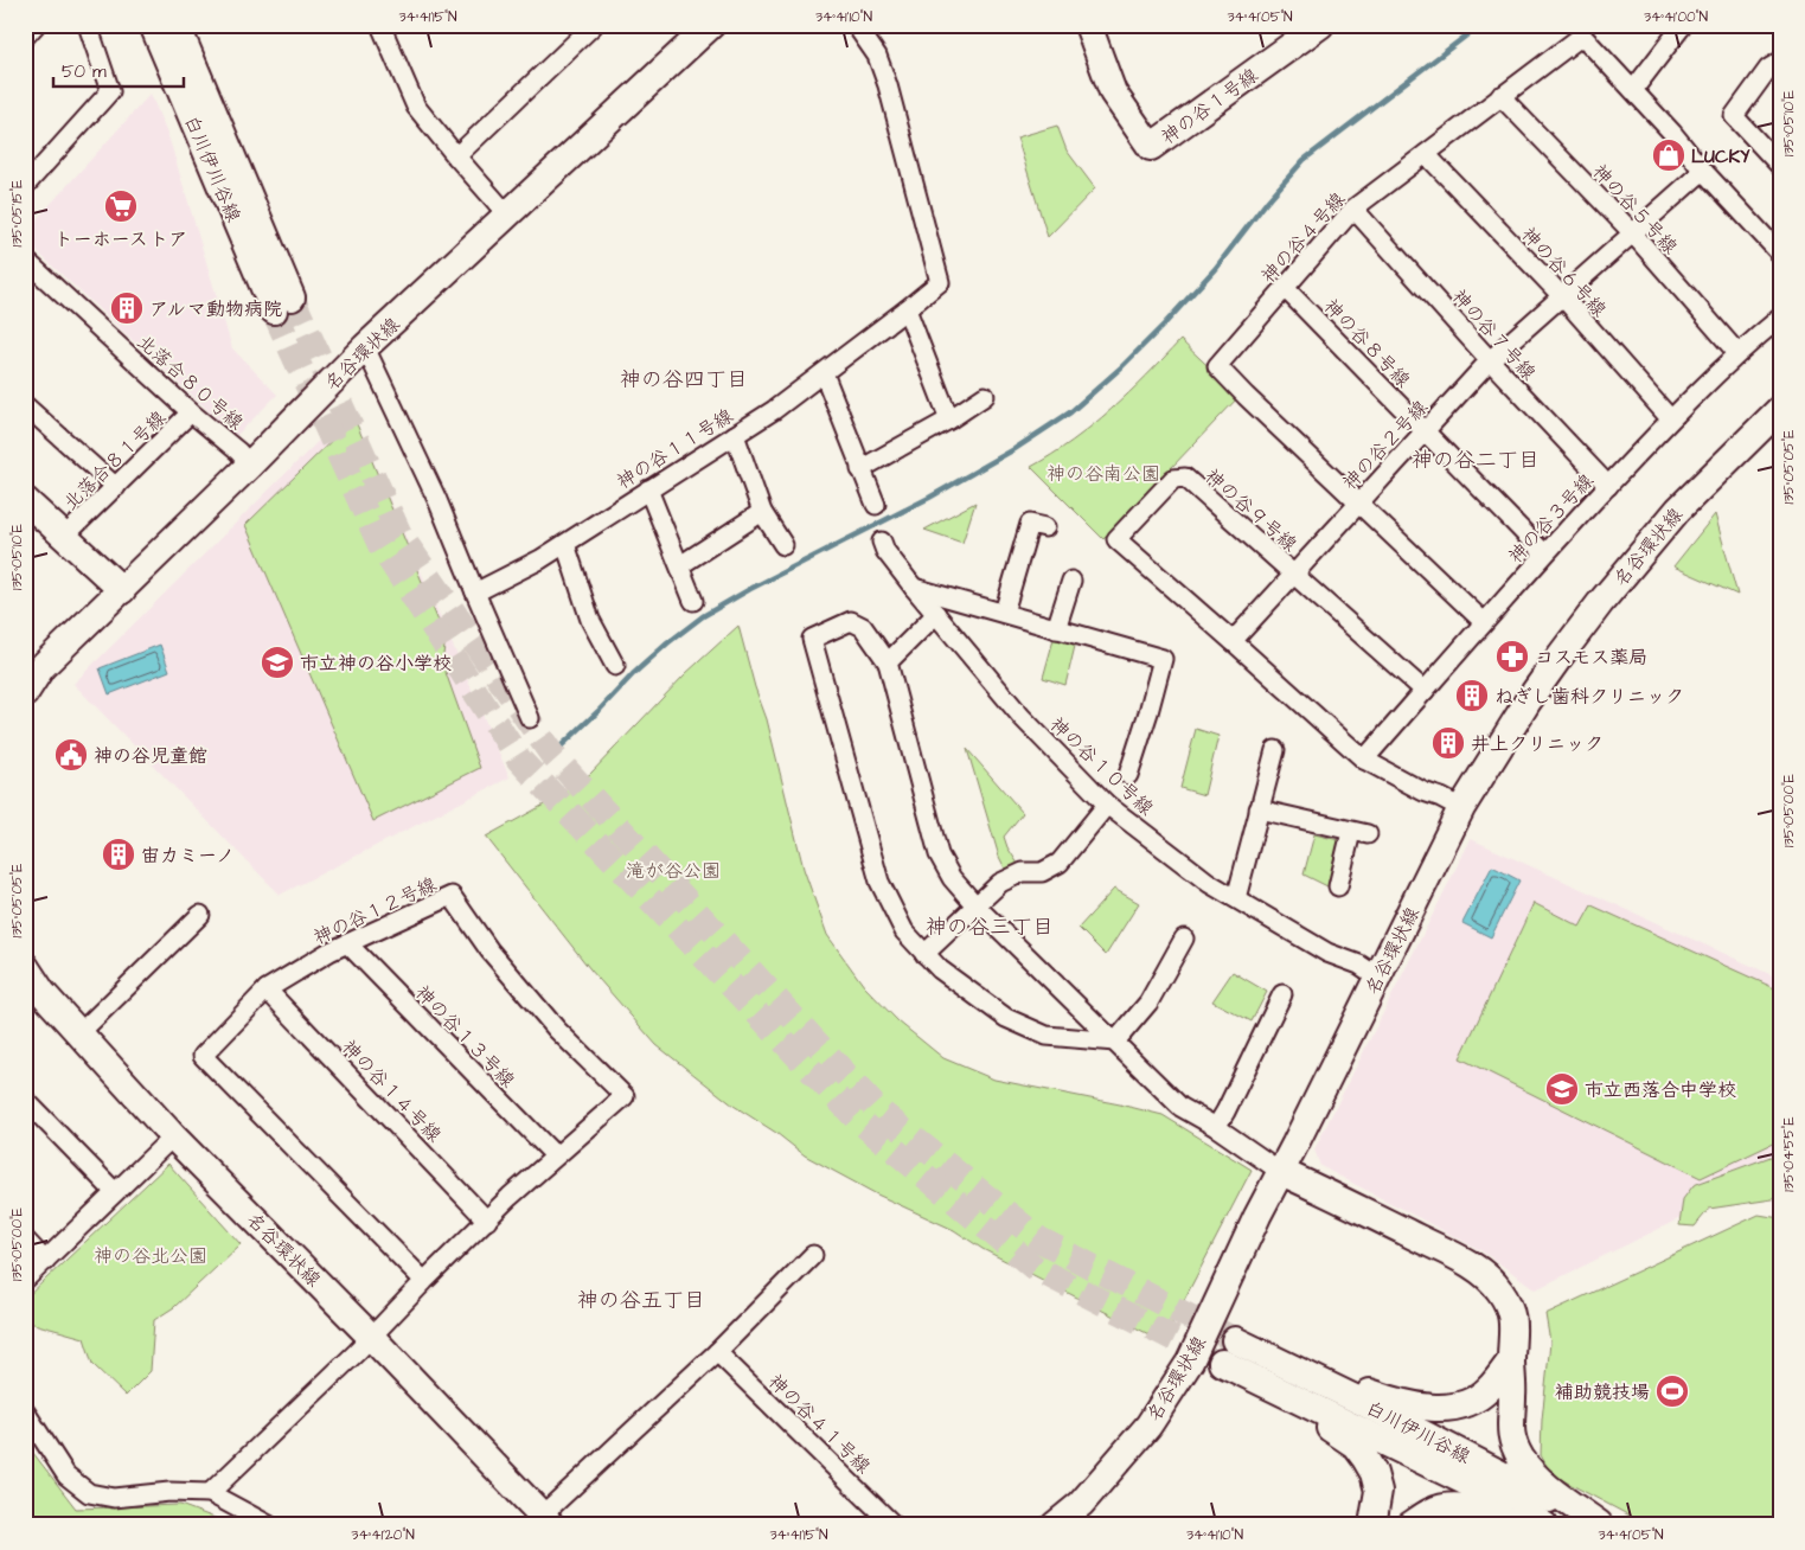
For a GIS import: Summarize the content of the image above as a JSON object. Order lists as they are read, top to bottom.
{
  "streets": {
    "street": [
      "神の谷１号線",
      "白川伊川谷線",
      "神の谷５号線",
      "神の谷４号線",
      "神の谷６号線",
      "神の谷７号線",
      "神の谷８号線",
      "名谷環状線",
      "北落合８０号線",
      "神の谷２号線",
      "神の谷１１号線",
      "北落合８１号線",
      "神の谷９号線",
      "神の谷３号線",
      "神の谷１０号線",
      "神の谷１２号線",
      "神の谷１３号線",
      "神の谷１４号線",
      "神の谷４１号線"
    ]
  },
  "crossings": [
    ["神の谷５号線", "神の谷４号線"],
    ["神の谷５号線", "神の谷２号線"],
    ["神の谷５号線", "神の谷３号線"],
    ["神の谷４号線", "神の谷６号線"],
    ["神の谷４号線", "神の谷７号線"],
    ["神の谷４号線", "神の谷８号線"],
    ["神の谷４号線", "神の谷２号線"],
    ["神の谷４号線", "神の谷３号線"],
    ["神の谷６号線", "神の谷２号線"],
    ["神の谷６号線", "神の谷３号線"],
    ["神の谷７号線", "神の谷２号線"],
    ["神の谷７号線", "神の谷３号線"],
    ["神の谷８号線", "神の谷２号線"],
    ["神の谷８号線", "神の谷３号線"],
    ["名谷環状線", "北落合８０号線"],
    ["名谷環状線", "神の谷１０号線"],
    ["名谷環状線", "神の谷１２号線"],
    ["北落合８０号線", "北落合８１号線"],
    ["神の谷２号線", "神の谷９号線"],
    ["神の谷９号線", "神の谷３号線"],
    ["神の谷１２号線", "神の谷１３号線"],
    ["神の谷１２号線", "神の谷１４号線"]
  ],
  "districts": [
    "神の谷四丁目",
    "神の谷二丁目",
    "神の谷三丁目",
    "神の谷五丁目"
  ],
  "parks": ["神の谷南公園", "滝が谷公園", "神の谷北公園"],
  "places": {
    "shop": ["LUCKY"],
    "supermarket": ["トーホーストア"],
    "building": [
      "アルマ動物病院",
      "ねぎし歯科クリニック",
      "井上クリニック",
      "宙カミーノ"
    ],
    "pharmacy": ["コスモス薬局"],
    "school or university": ["市立神の谷小学校", "市立西落合中学校"],
    "public building": ["神の谷児童館"],
    "sports": ["補助競技場"]
  },
  "scale_bar": "50 m",
  "coordinates": [
    "34°41'15\"N",
    "34°41'10\"N",
    "34°41'05\"N",
    "34°41'00\"N",
    "135°05'10\"E",
    "135°05'15\"E",
    "135°05'05\"E",
    "135°05'00\"E",
    "135°04'55\"E",
    "34°41'20\"N"
  ]
}
